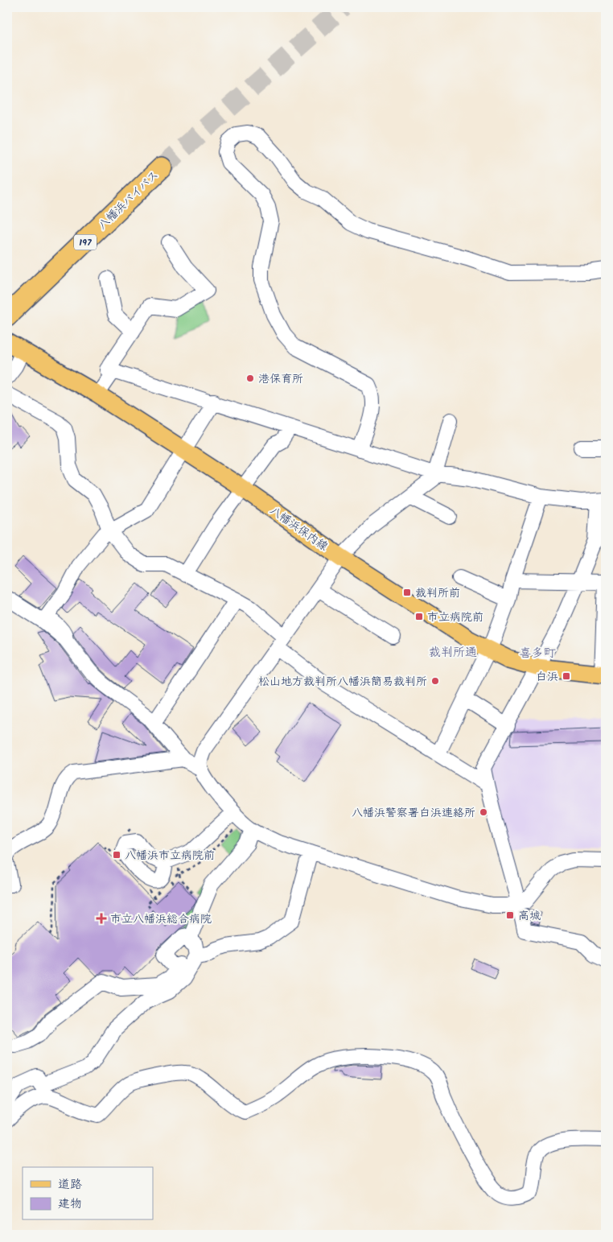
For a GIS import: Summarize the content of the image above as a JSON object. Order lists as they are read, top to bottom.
{
  "streets": {
    "highway": ["八幡浜バイパス", "197"],
    "main road": ["八幡浜保内線"]
  },
  "districts": ["裁判所通", "喜多町"],
  "places": {
    "other": ["港保育所", "松山地方裁判所八幡浜簡易裁判所", "八幡浜警察署白浜連絡所"],
    "transit": [
      "裁判所前",
      "市立病院前",
      "白浜",
      "八幡浜市立病院前",
      "高城"
    ],
    "health": ["市立八幡浜総合病院"]
  },
  "legend": ["道路", "建物"]
}
